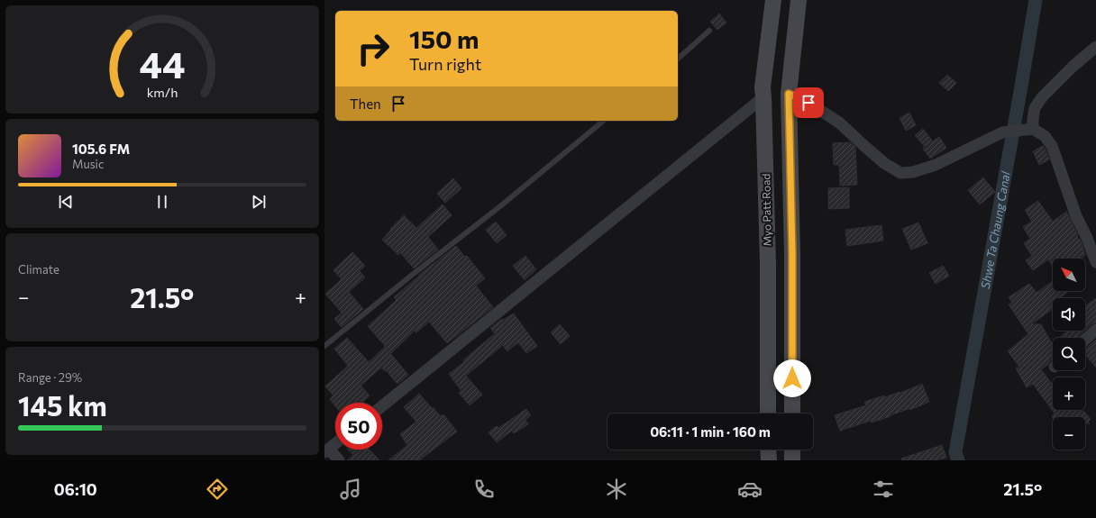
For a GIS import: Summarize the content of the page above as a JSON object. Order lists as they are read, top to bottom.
{
  "streets": {
    "main road": ["Myo Patt Road"]
  },
  "water": ["Shwe Ta Chaung Canal"],
  "north": "top left",
  "page": {
    "turn": ["150 m", "Turn right"],
    "then": "Then",
    "song": ["105.6 FM", "Music"],
    "tile": [
      "Climate",
      ["Range · 29%", "145 km"]
    ],
    "map_buttons": ["+", "−"],
    "heat": ["−", "21.5°", "+"],
    "limit": "50",
    "trip": "06:11 · 1 min · 160 m",
    "tabs": ["06:10", "21.5°"],
    "gauge": ["44", "km/h"]
  }
}
